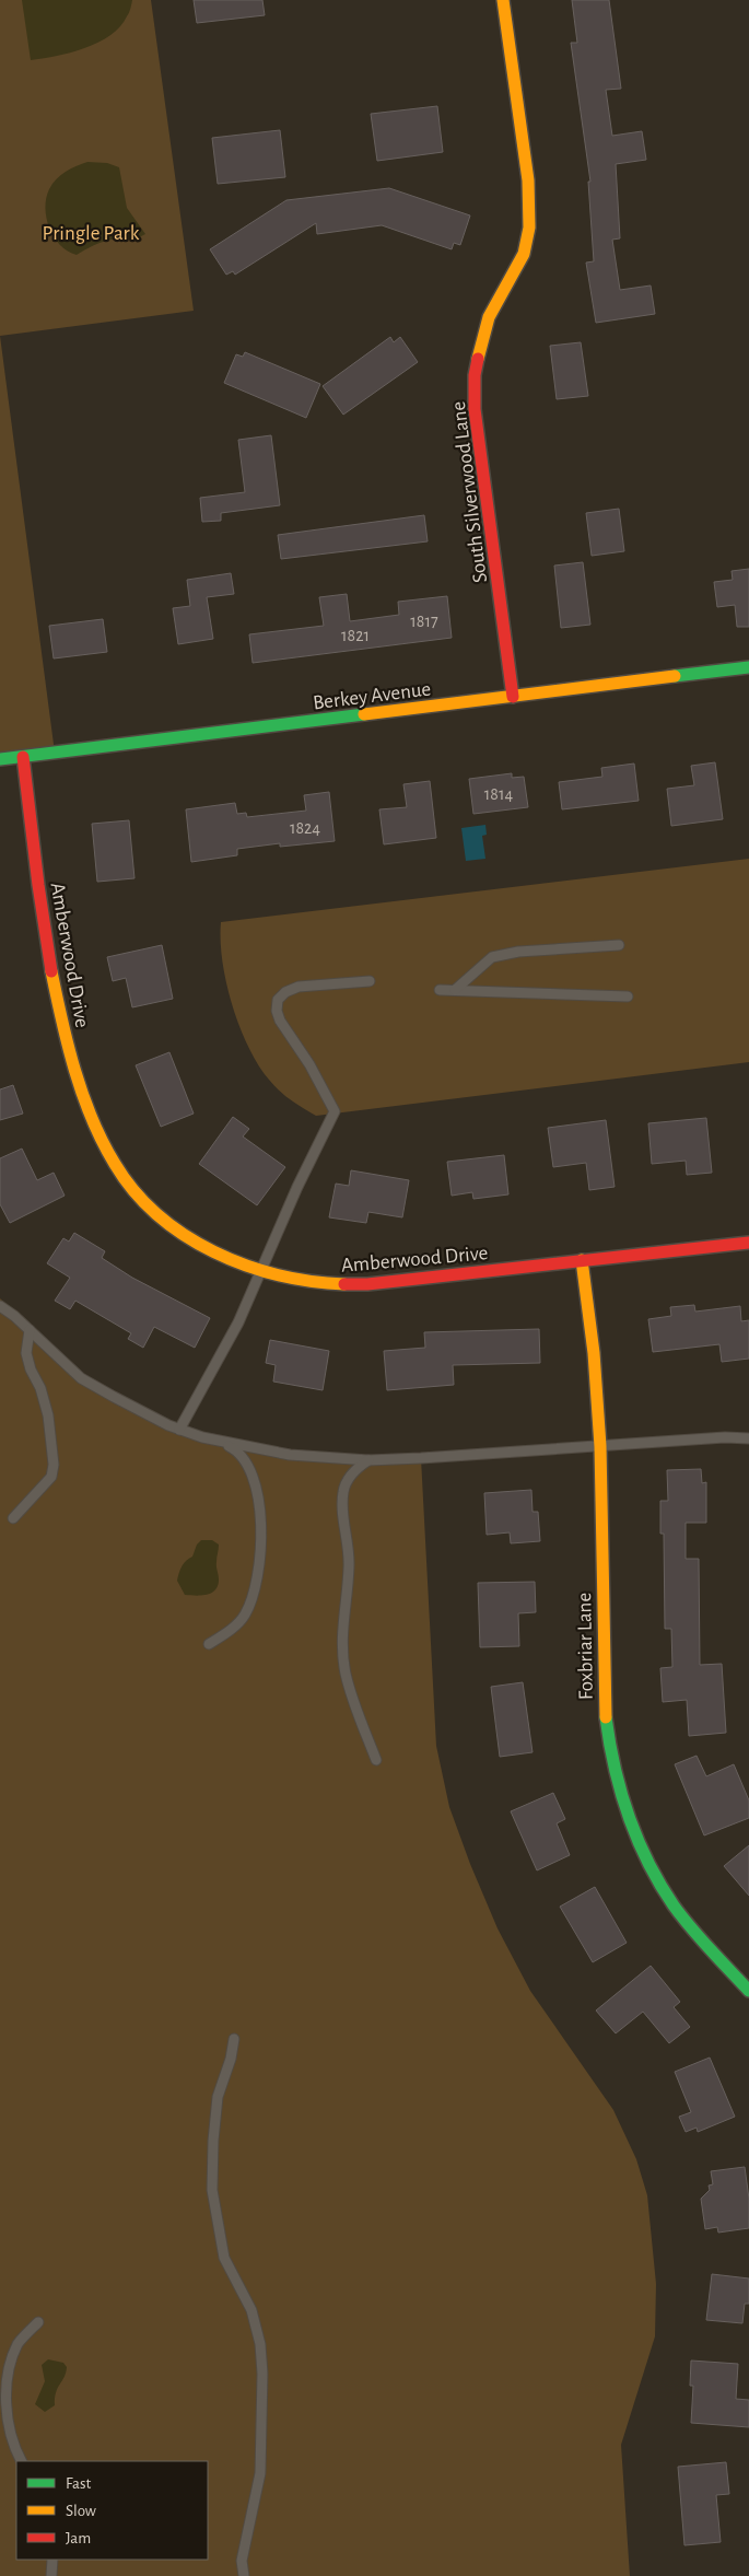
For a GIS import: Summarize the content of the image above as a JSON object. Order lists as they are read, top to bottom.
{
  "streets": {
    "street": [
      "South Silverwood Lane",
      "Berkey Avenue",
      "Amberwood Drive",
      "Foxbriar Lane"
    ]
  },
  "crossings": [
    ["South Silverwood Lane", "Berkey Avenue"],
    ["Berkey Avenue", "Amberwood Drive"],
    ["Amberwood Drive", "Foxbriar Lane"]
  ],
  "parks": ["Pringle Park"],
  "house_numbers": [
    "1817",
    "1821",
    "1814",
    "1824"
  ],
  "legend": ["Fast", "Slow", "Jam"]
}
